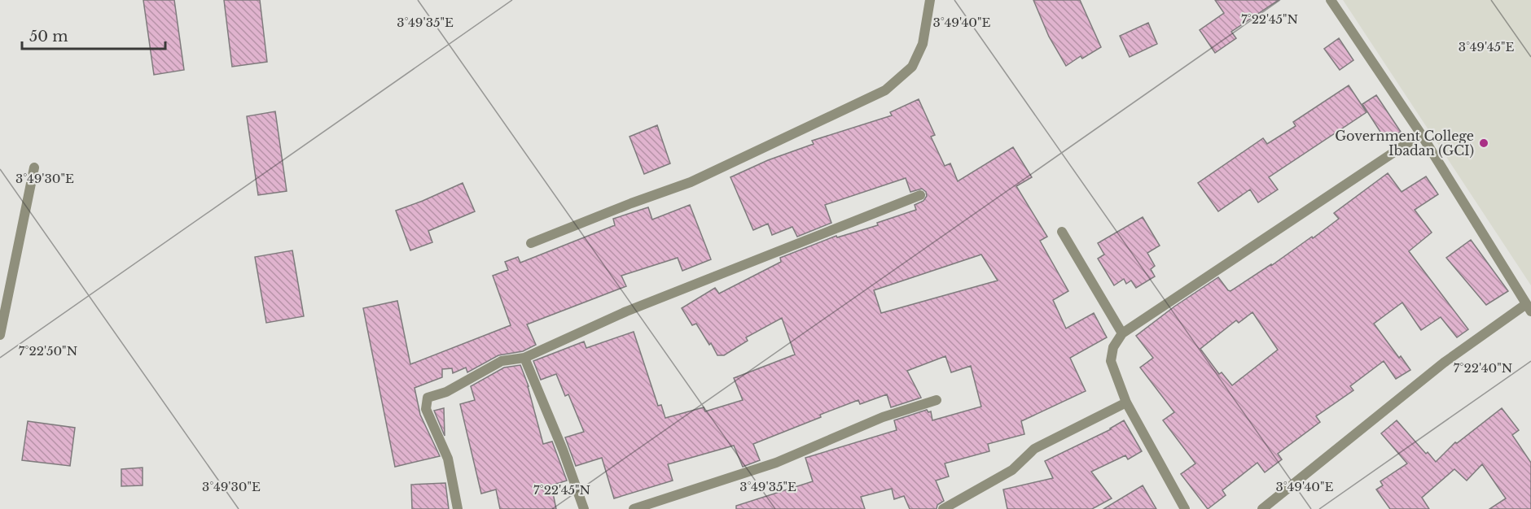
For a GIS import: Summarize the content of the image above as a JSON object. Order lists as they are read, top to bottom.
{
  "places": ["Government College Ibadan (GCI)"],
  "scale_bar": "50 m",
  "coordinates": [
    "7°22'45\"N",
    "3°49'35\"E",
    "3°49'40\"E",
    "3°49'45\"E",
    "3°49'30\"E",
    "7°22'50\"N",
    "7°22'40\"N"
  ]
}
